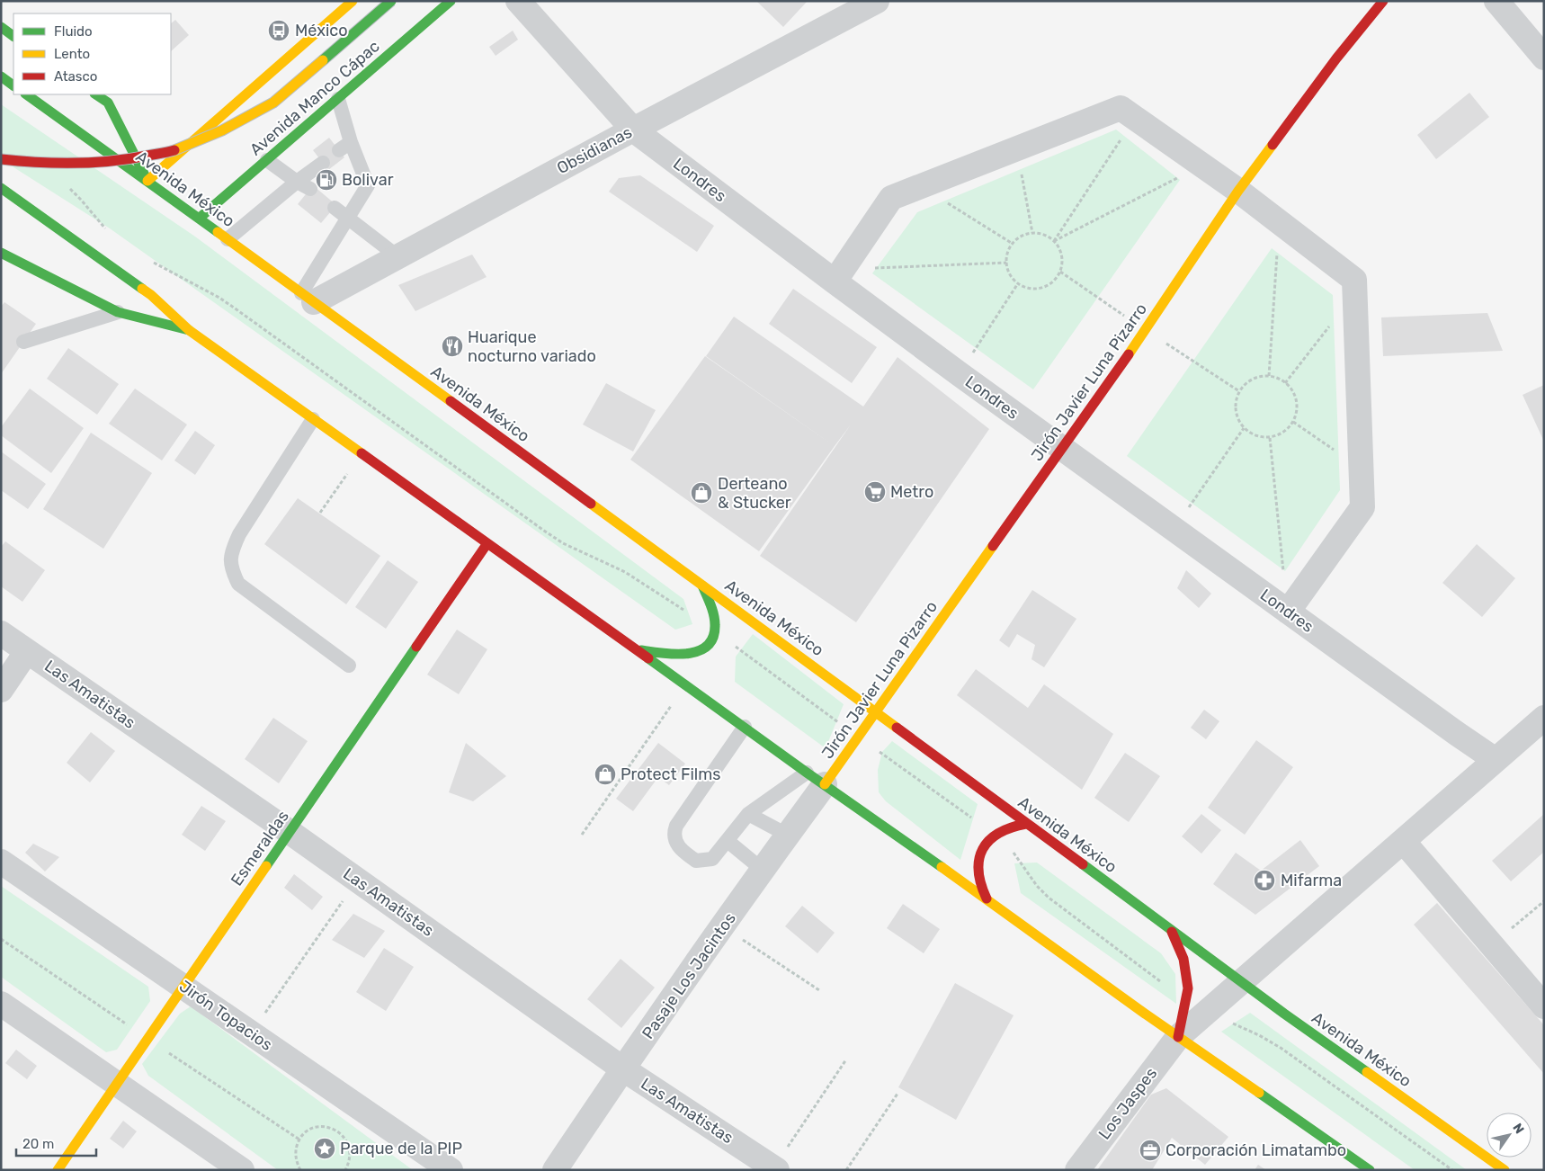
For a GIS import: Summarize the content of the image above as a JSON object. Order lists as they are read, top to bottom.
{
  "streets": {
    "main road": [
      "Avenida Manco Cápac",
      "Avenida México",
      "Jirón Javier Luna Pizarro",
      "Esmeraldas"
    ],
    "street": [
      "Obsidianas",
      "Londres",
      "Las Amatistas",
      "Pasaje Los Jacintos",
      "Jirón Topacios",
      "Los Jaspes"
    ]
  },
  "crossings": [
    ["Avenida Manco Cápac", "Avenida México"],
    ["Obsidianas", "Londres"],
    ["Obsidianas", "Avenida México"],
    ["Londres", "Jirón Javier Luna Pizarro"],
    ["Londres", "Los Jaspes"],
    ["Avenida México", "Jirón Javier Luna Pizarro"],
    ["Avenida México", "Los Jaspes"],
    ["Jirón Javier Luna Pizarro", "Pasaje Los Jacintos"],
    ["Las Amatistas", "Esmeraldas"],
    ["Las Amatistas", "Pasaje Los Jacintos"],
    ["Esmeraldas", "Jirón Topacios"]
  ],
  "places": {
    "bus stop": ["México"],
    "fuel station": ["Bolivar"],
    "restaurant": ["Huarique nocturno variado"],
    "supermarket": ["Metro"],
    "shop": ["Derteano & Stucker", "Protect Films"],
    "pharmacy": ["Mifarma"],
    "place": ["Parque de la PIP"],
    "office": ["Corporación Limatambo"]
  },
  "legend": ["Fluido", "Lento", "Atasco"],
  "scale_bar": "20 m",
  "north": "top right"
}
